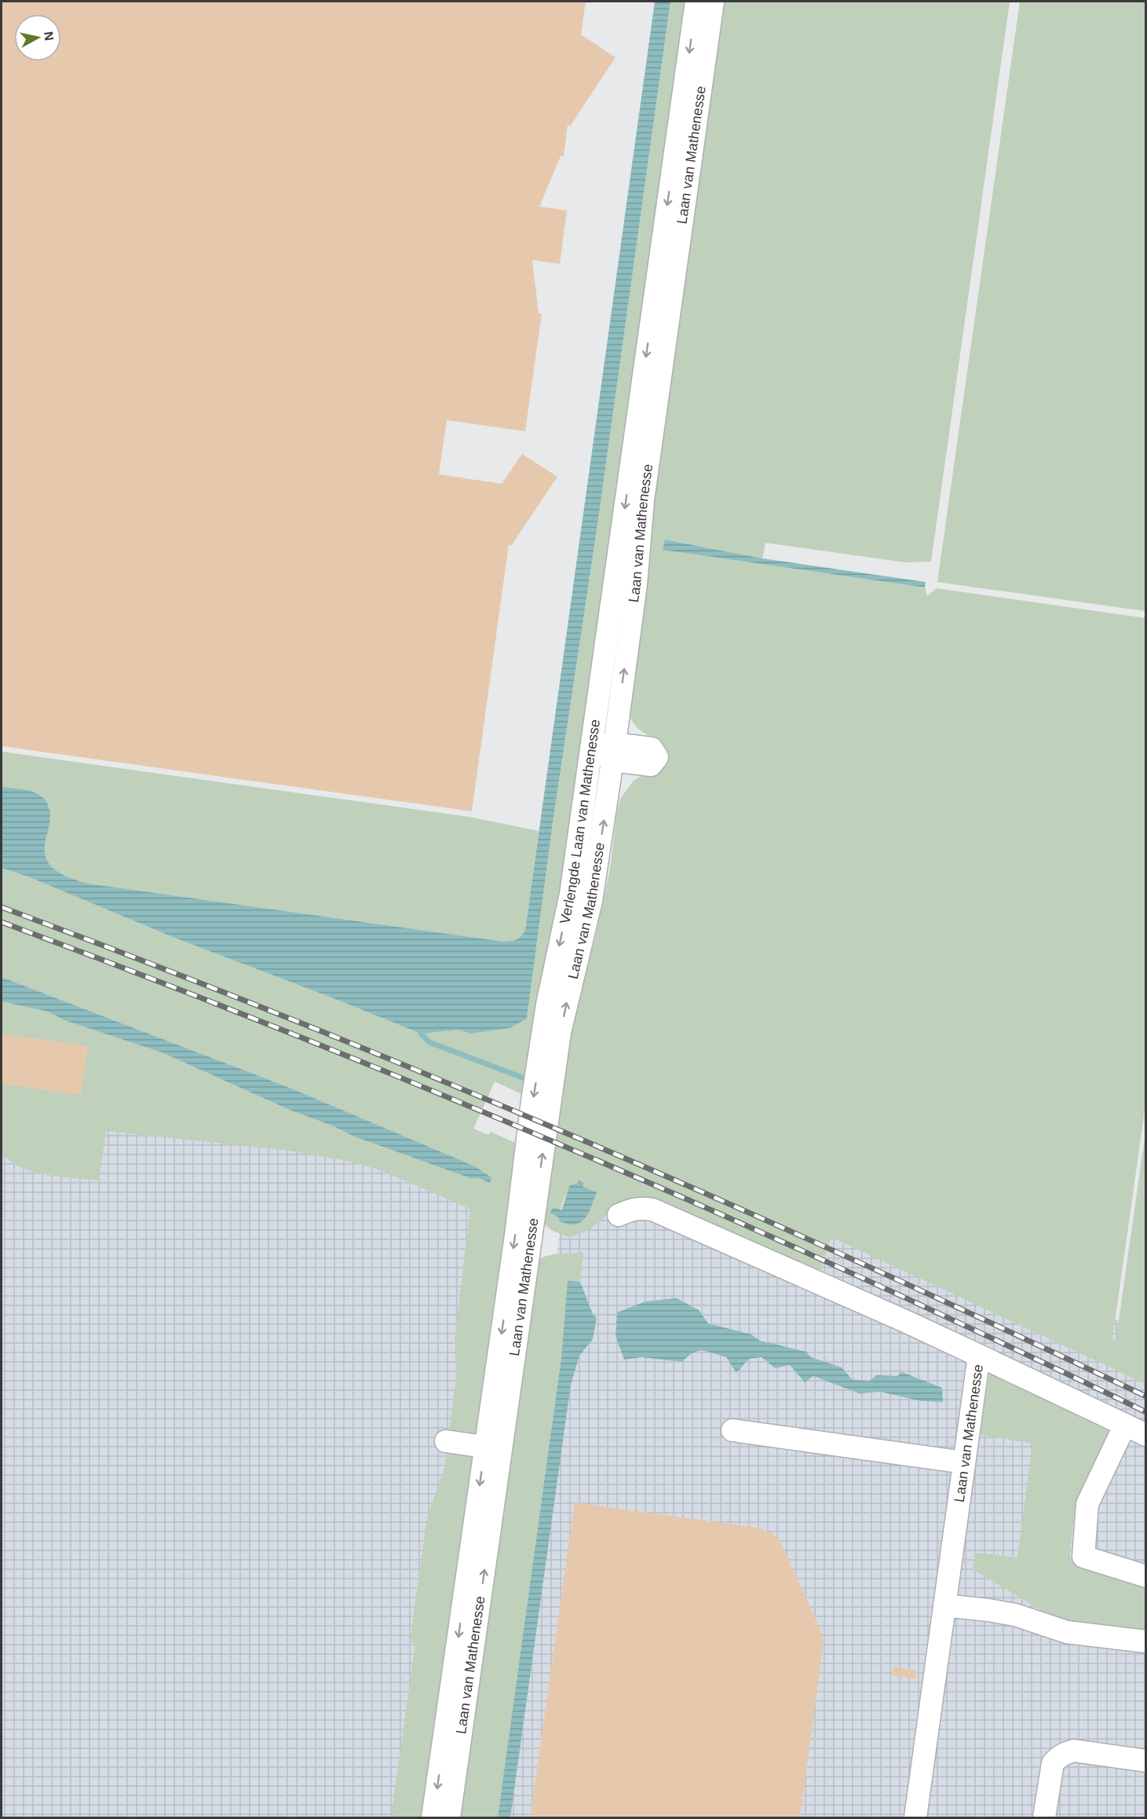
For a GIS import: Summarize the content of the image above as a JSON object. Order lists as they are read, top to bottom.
{
  "streets": {
    "street": ["Laan van Mathenesse", "Verlengde Laan van Mathenesse"]
  },
  "crossings": [
    ["Laan van Mathenesse", "Verlengde Laan van Mathenesse"]
  ],
  "one_way": ["Verlengde Laan van Mathenesse"],
  "north": "right"
}
